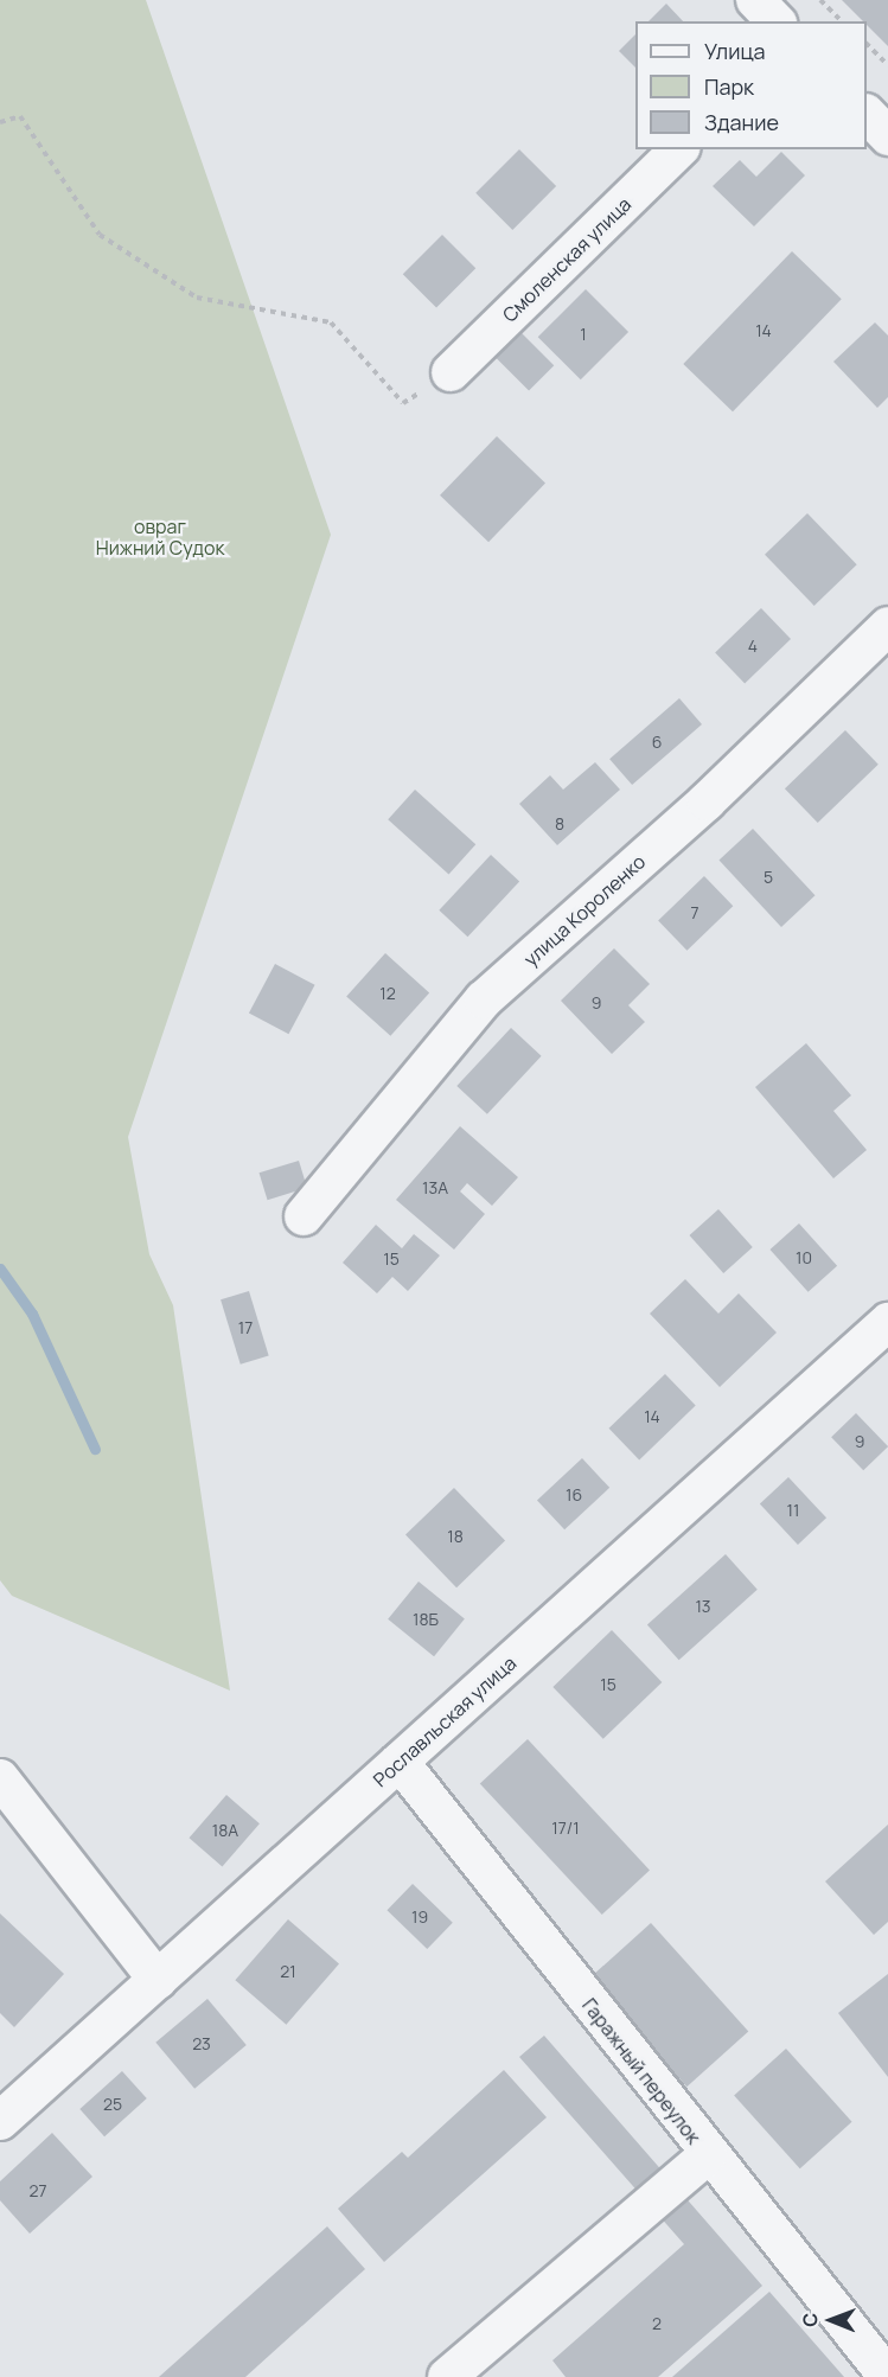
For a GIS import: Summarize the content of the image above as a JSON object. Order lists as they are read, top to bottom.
{
  "streets": {
    "street": [
      "Смоленская улица",
      "улица Короленко",
      "Рославльская улица",
      "Гаражный переулок"
    ]
  },
  "crossings": [
    ["Рославльская улица", "Гаражный переулок"]
  ],
  "parks": ["овраг Нижний Судок"],
  "house_numbers": [
    "14",
    "1",
    "4",
    "6",
    "8",
    "5",
    "7",
    "12",
    "9",
    "13А",
    "10",
    "15",
    "17",
    "14",
    "9",
    "16",
    "11",
    "18",
    "13",
    "18Б",
    "15",
    "17/1",
    "18А",
    "19",
    "21",
    "23",
    "25",
    "27",
    "2"
  ],
  "legend": ["Улица", "Парк", "Здание"],
  "north": "left"
}
